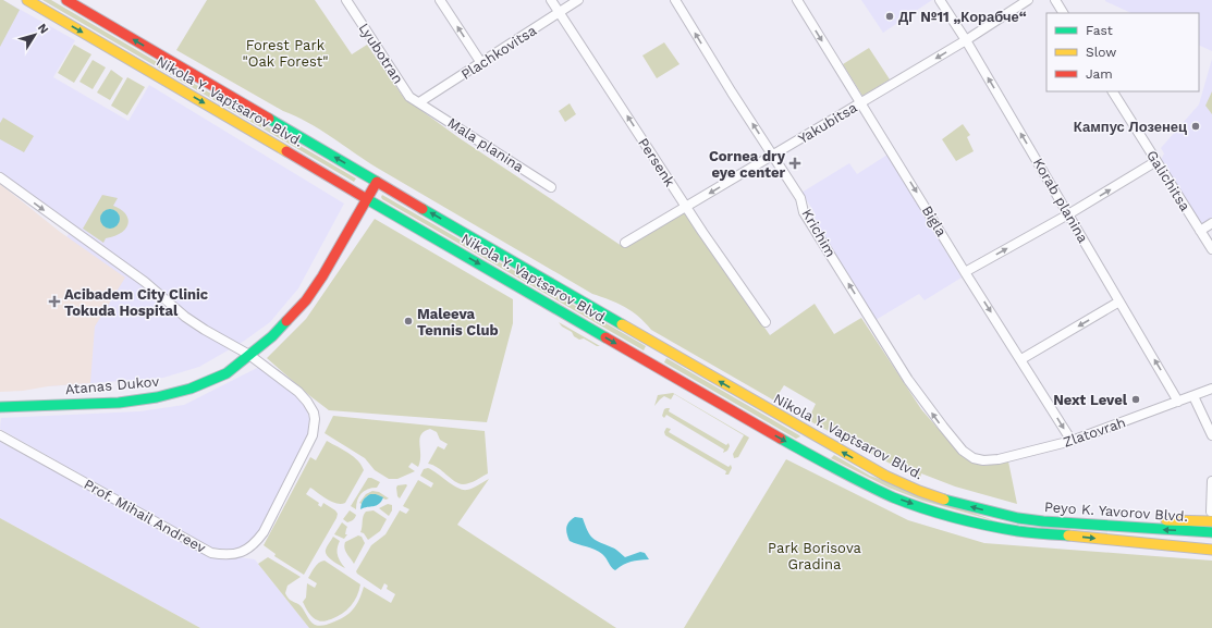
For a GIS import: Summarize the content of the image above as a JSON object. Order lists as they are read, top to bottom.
{
  "streets": {
    "main road": ["Nikola Y. Vaptsarov Blvd.", "Atanas Dukov", "Peyo K. Yavorov Blvd."],
    "street": [
      "Plachkovitsa",
      "Lyubotran",
      "Yakubitsa",
      "Mala planina",
      "Persenk",
      "Galichitsa",
      "Korab planina",
      "Bigla",
      "Krichim",
      "Zlatovrah",
      "Prof. Mihail Andreev"
    ]
  },
  "crossings": [
    ["Plachkovitsa", "Lyubotran"],
    ["Plachkovitsa", "Mala planina"],
    ["Plachkovitsa", "Persenk"],
    ["Lyubotran", "Mala planina"],
    ["Nikola Y. Vaptsarov Blvd.", "Atanas Dukov"],
    ["Nikola Y. Vaptsarov Blvd.", "Peyo K. Yavorov Blvd."],
    ["Yakubitsa", "Persenk"],
    ["Yakubitsa", "Korab planina"],
    ["Yakubitsa", "Bigla"],
    ["Yakubitsa", "Krichim"],
    ["Korab planina", "Zlatovrah"],
    ["Bigla", "Zlatovrah"],
    ["Krichim", "Zlatovrah"],
    ["Atanas Dukov", "Prof. Mihail Andreev"]
  ],
  "one_way": [
    "Yakubitsa",
    "Persenk",
    "Korab planina",
    "Bigla",
    "Krichim",
    "Prof. Mihail Andreev"
  ],
  "parks": ["Forest Park \"Oak Forest\"", "Park Borisova Gradina"],
  "places": {
    "other": [
      "ДГ №11 „Корабче“",
      "Кампус Лозенец",
      "Maleeva Tennis Club",
      "Next Level"
    ],
    "health": ["Cornea dry eye center", "Acibadem City Clinic Tokuda Hospital"]
  },
  "legend": ["Fast", "Slow", "Jam"],
  "north": "top right"
}
